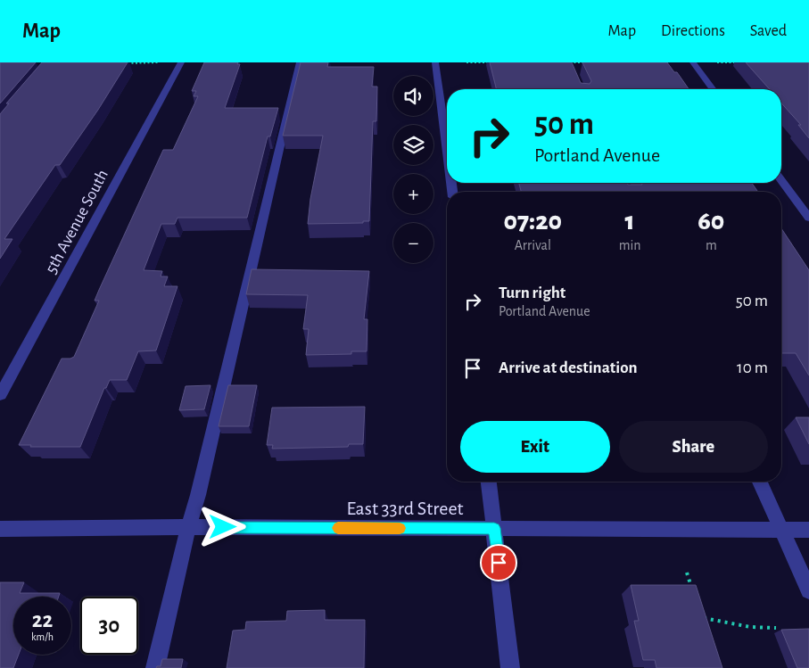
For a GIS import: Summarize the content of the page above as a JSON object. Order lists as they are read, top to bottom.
{
  "streets": {
    "street": ["5th Avenue South", "East 33rd Street"]
  },
  "page": {
    "header": "Map",
    "nav": ["Map", "Directions", "Saved"],
    "map_buttons": ["+", "−"],
    "turn": ["50 m", "Portland Avenue"],
    "eta": [
      "07:20",
      "Arrival",
      "1",
      "min",
      "60",
      "m"
    ],
    "list": [
      {
        "name": "Turn right",
        "note": "Portland Avenue",
        "value": "50 m"
      },
      {
        "name": "Arrive at destination",
        "value": "10 m"
      }
    ],
    "buttons": ["Exit", "Share"],
    "speed": "22 km/h",
    "limit": "30"
  }
}
